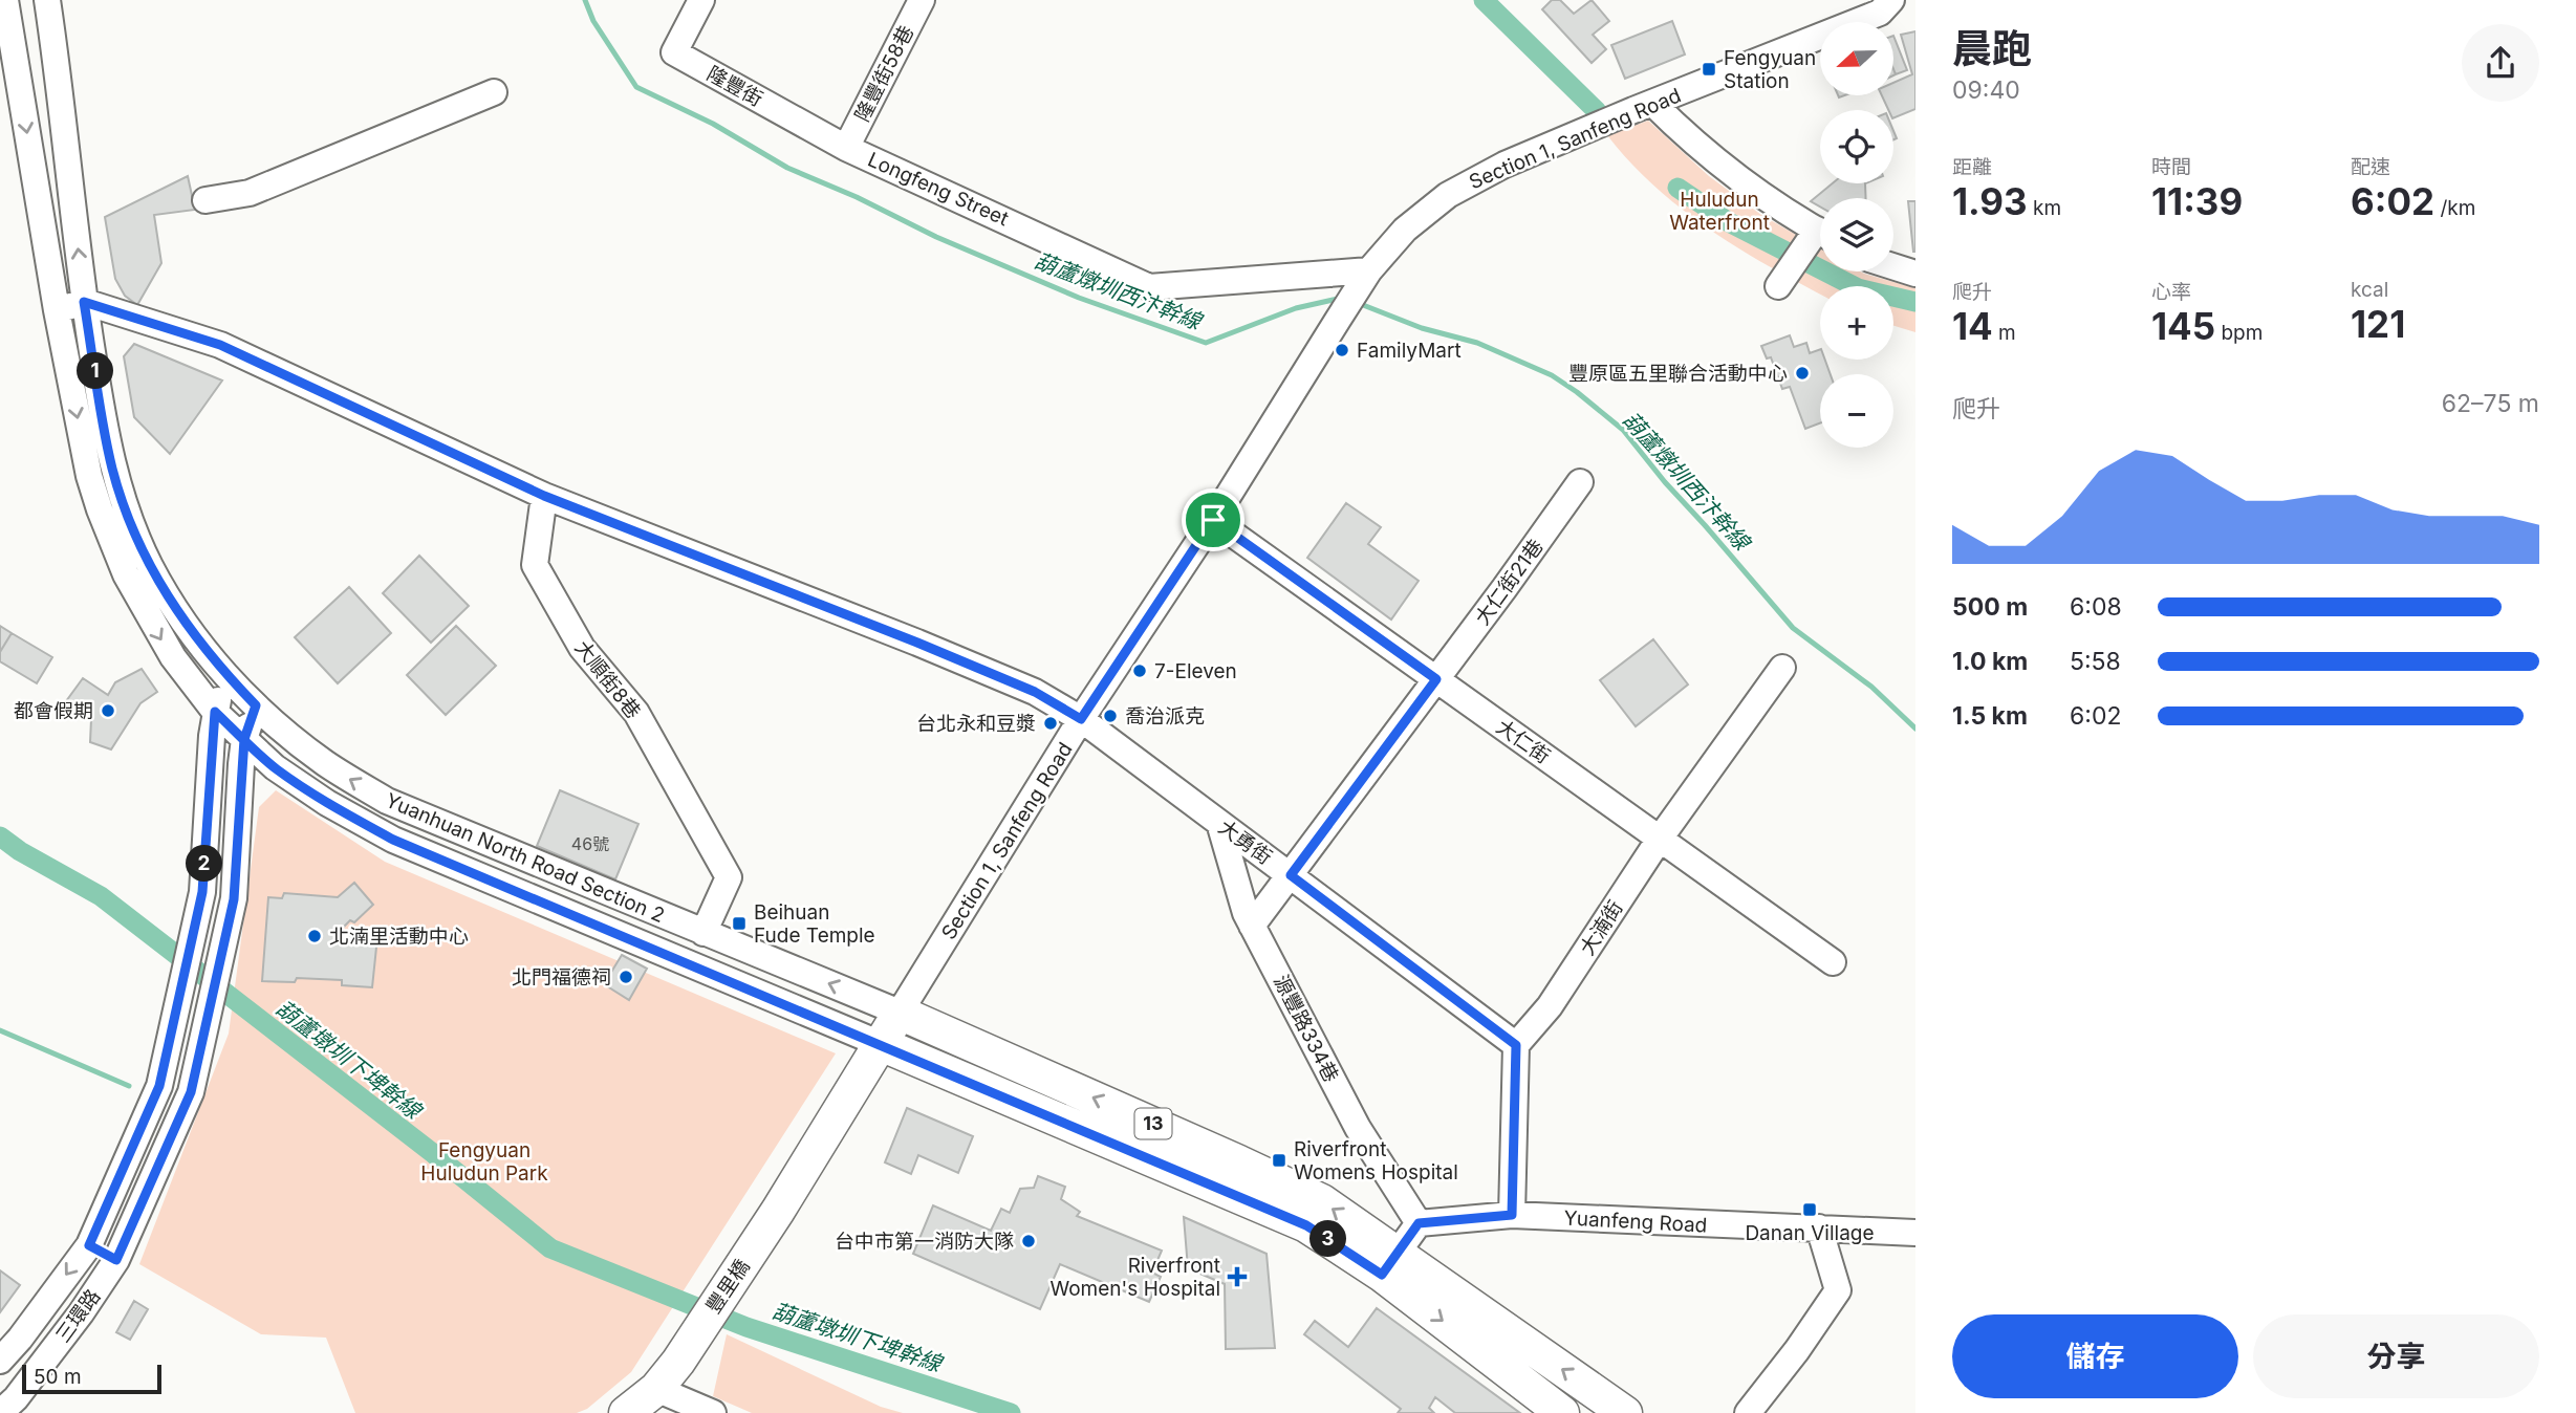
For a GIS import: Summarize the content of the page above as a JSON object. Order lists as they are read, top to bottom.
{
  "streets": {
    "main road": ["Section 1, Sanfeng Road", "13", "豐里橋"],
    "street": [
      "隆豐街58巷",
      "隆豐街",
      "Longfeng Street",
      "大仁街21巷",
      "大順街8巷",
      "大仁街",
      "大勇街",
      "Yuanhuan North Road Section 2",
      "大湳街",
      "源豐路334巷",
      "Yuanfeng Road",
      "三環路"
    ]
  },
  "crossings": [
    ["隆豐街58巷", "隆豐街"],
    ["隆豐街58巷", "Longfeng Street"],
    ["隆豐街", "Longfeng Street"],
    ["Section 1, Sanfeng Road", "Longfeng Street"],
    ["Section 1, Sanfeng Road", "大仁街"],
    ["Section 1, Sanfeng Road", "大勇街"],
    ["Section 1, Sanfeng Road", "Yuanhuan North Road Section 2"],
    ["Section 1, Sanfeng Road", "13"],
    ["Section 1, Sanfeng Road", "豐里橋"],
    ["大仁街21巷", "大仁街"],
    ["大仁街21巷", "大勇街"],
    ["大仁街21巷", "源豐路334巷"],
    ["大順街8巷", "大勇街"],
    ["大順街8巷", "Yuanhuan North Road Section 2"],
    ["大仁街", "大湳街"],
    ["大勇街", "Yuanhuan North Road Section 2"],
    ["大勇街", "大湳街"],
    ["大勇街", "源豐路334巷"],
    ["Yuanhuan North Road Section 2", "13"],
    ["Yuanhuan North Road Section 2", "三環路"],
    ["源豐路334巷", "Yuanfeng Road"]
  ],
  "water": ["葫蘆燉圳西汴幹線", "葫蘆墩圳下埤幹線"],
  "parks": ["Huludun Waterfront", "Fengyuan Huludun Park"],
  "places": {
    "transit": [
      "Fengyuan Station",
      "Beihuan Fude Temple",
      "Riverfront Womens Hospital",
      "Danan Village"
    ],
    "other": [
      "FamilyMart",
      "豐原區五里聯合活動中心",
      "7-Eleven",
      "都會假期",
      "喬治派克",
      "台北永和豆漿",
      "北湳里活動中心",
      "北門福德祠",
      "台中市第一消防大隊"
    ],
    "health": ["Riverfront Women's Hospital"]
  },
  "house_numbers": ["46號"],
  "scale_bar": "50 m",
  "north": "left",
  "page": {
    "heading": ["晨跑", "09:40"],
    "map_buttons": ["+", "−"],
    "stats": [
      ["距離", "1.93 km"],
      ["時間", "11:39"],
      ["配速", "6:02 /km"],
      ["爬升", "14 m"],
      ["心率", "145 bpm"],
      ["kcal", "121"]
    ],
    "pins": ["1", "2", "3"],
    "chart": ["爬升", "62–75 m"],
    "list": [
      {
        "name": "500 m",
        "note": "6:08"
      },
      {
        "name": "1.0 km",
        "note": "5:58"
      },
      {
        "name": "1.5 km",
        "note": "6:02"
      }
    ],
    "buttons": ["儲存", "分享"],
    "scale": "50 m"
  }
}
